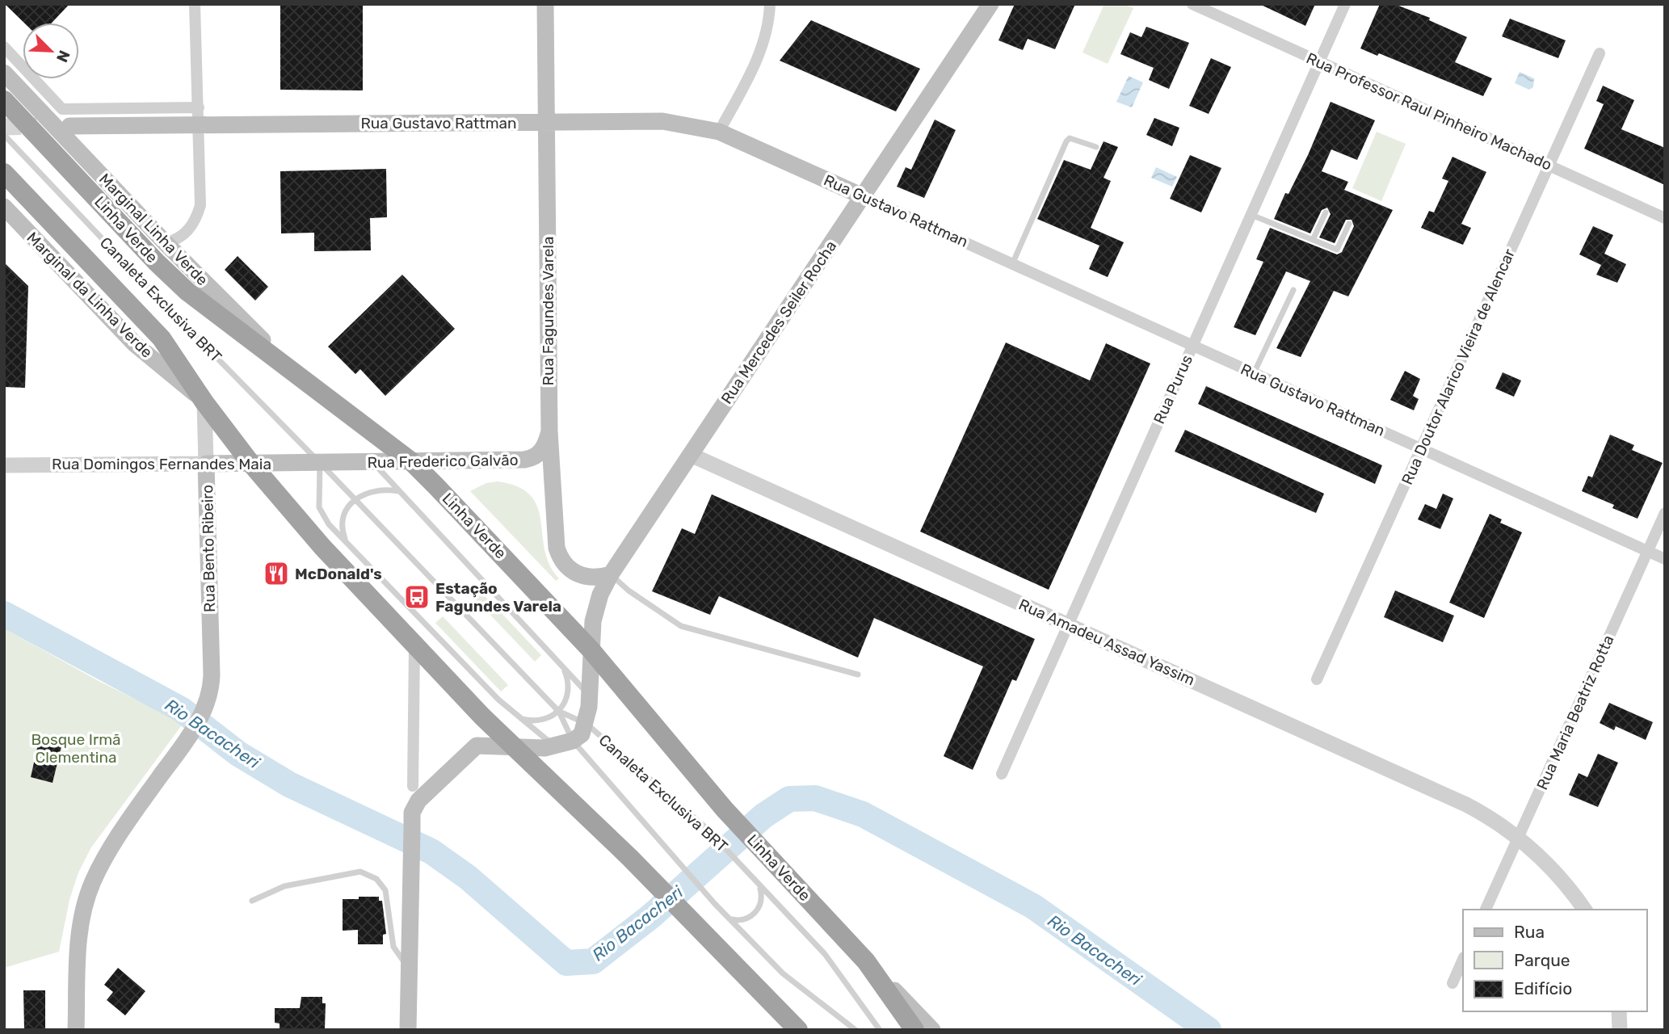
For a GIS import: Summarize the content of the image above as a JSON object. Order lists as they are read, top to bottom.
{
  "streets": {
    "highway": ["Linha Verde"],
    "main road": [
      "Rua Gustavo Rattman",
      "Marginal Linha Verde",
      "Marginal da Linha Verde",
      "Rua Fagundes Varela",
      "Rua Mercedes Seiler Rocha",
      "Rua Frederico Galvão",
      "Rua Domingos Fernandes Maia",
      "Rua Bento Ribeiro"
    ],
    "street": [
      "Rua Professor Raul Pinheiro Machado",
      "Rua Doutor Alarico Vieira de Alencar",
      "Rua Purus",
      "Rua Amadeu Assad Yassim",
      "Rua Maria Beatriz Rotta"
    ],
    "lane": ["Canaleta Exclusiva BRT"]
  },
  "crossings": [
    ["Rua Professor Raul Pinheiro Machado", "Rua Doutor Alarico Vieira de Alencar"],
    ["Rua Professor Raul Pinheiro Machado", "Rua Purus"],
    ["Rua Gustavo Rattman", "Rua Fagundes Varela"],
    ["Rua Gustavo Rattman", "Rua Mercedes Seiler Rocha"],
    ["Rua Gustavo Rattman", "Rua Doutor Alarico Vieira de Alencar"],
    ["Rua Gustavo Rattman", "Rua Purus"],
    ["Rua Gustavo Rattman", "Rua Maria Beatriz Rotta"],
    ["Linha Verde", "Marginal Linha Verde"],
    ["Linha Verde", "Rua Mercedes Seiler Rocha"],
    ["Linha Verde", "Rua Frederico Galvão"],
    ["Marginal da Linha Verde", "Rua Bento Ribeiro"],
    ["Canaleta Exclusiva BRT", "Rua Mercedes Seiler Rocha"],
    ["Canaleta Exclusiva BRT", "Rua Frederico Galvão"],
    ["Canaleta Exclusiva BRT", "Rua Domingos Fernandes Maia"],
    ["Rua Fagundes Varela", "Rua Mercedes Seiler Rocha"],
    ["Rua Fagundes Varela", "Rua Frederico Galvão"],
    ["Rua Mercedes Seiler Rocha", "Rua Amadeu Assad Yassim"],
    ["Rua Purus", "Rua Amadeu Assad Yassim"],
    ["Rua Frederico Galvão", "Rua Domingos Fernandes Maia"],
    ["Rua Domingos Fernandes Maia", "Rua Bento Ribeiro"],
    ["Rua Amadeu Assad Yassim", "Rua Maria Beatriz Rotta"]
  ],
  "water": ["Rio Bacacheri"],
  "parks": ["Bosque Irmã Clementina"],
  "places": {
    "restaurant": ["McDonald's"],
    "bus stop": ["Estação Fagundes Varela"]
  },
  "legend": ["Rua", "Parque", "Edifício"],
  "north": "bottom right"
}
